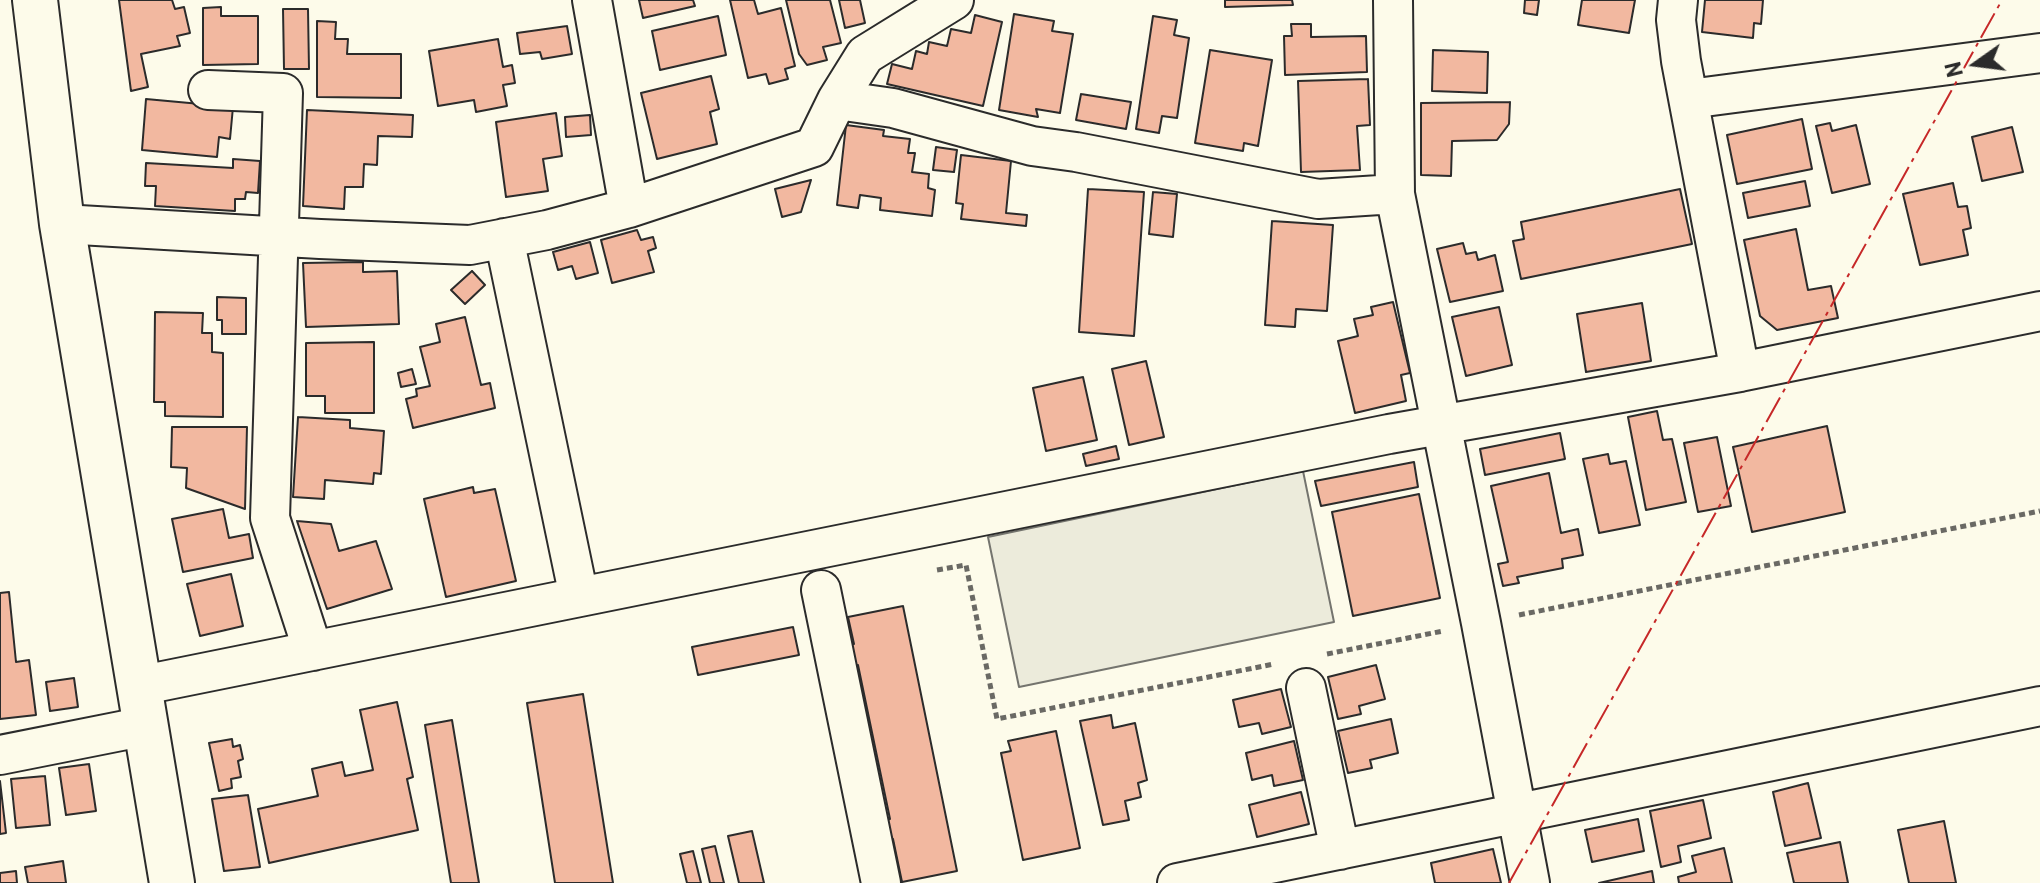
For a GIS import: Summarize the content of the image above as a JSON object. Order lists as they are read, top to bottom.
{
  "north": "left"
}
